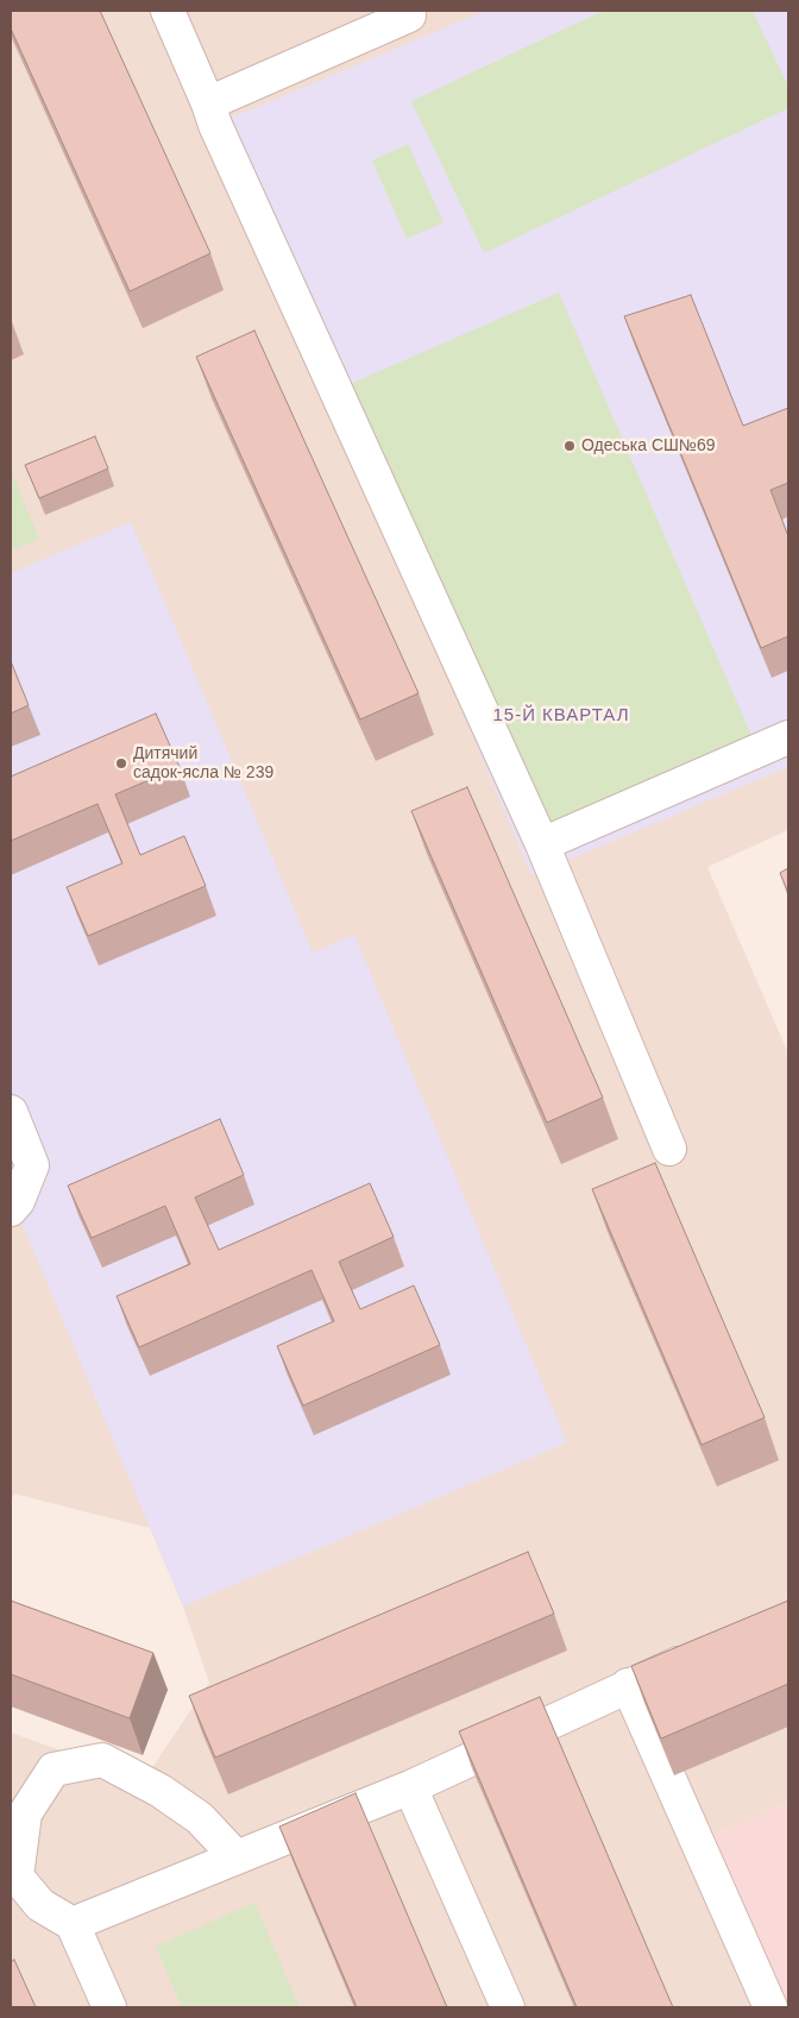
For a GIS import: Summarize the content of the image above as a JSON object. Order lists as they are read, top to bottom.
{
  "districts": ["15-Й КВАРТАЛ"],
  "places": ["Одеська СШ№69", "Дитячий садок-ясла № 239"]
}
